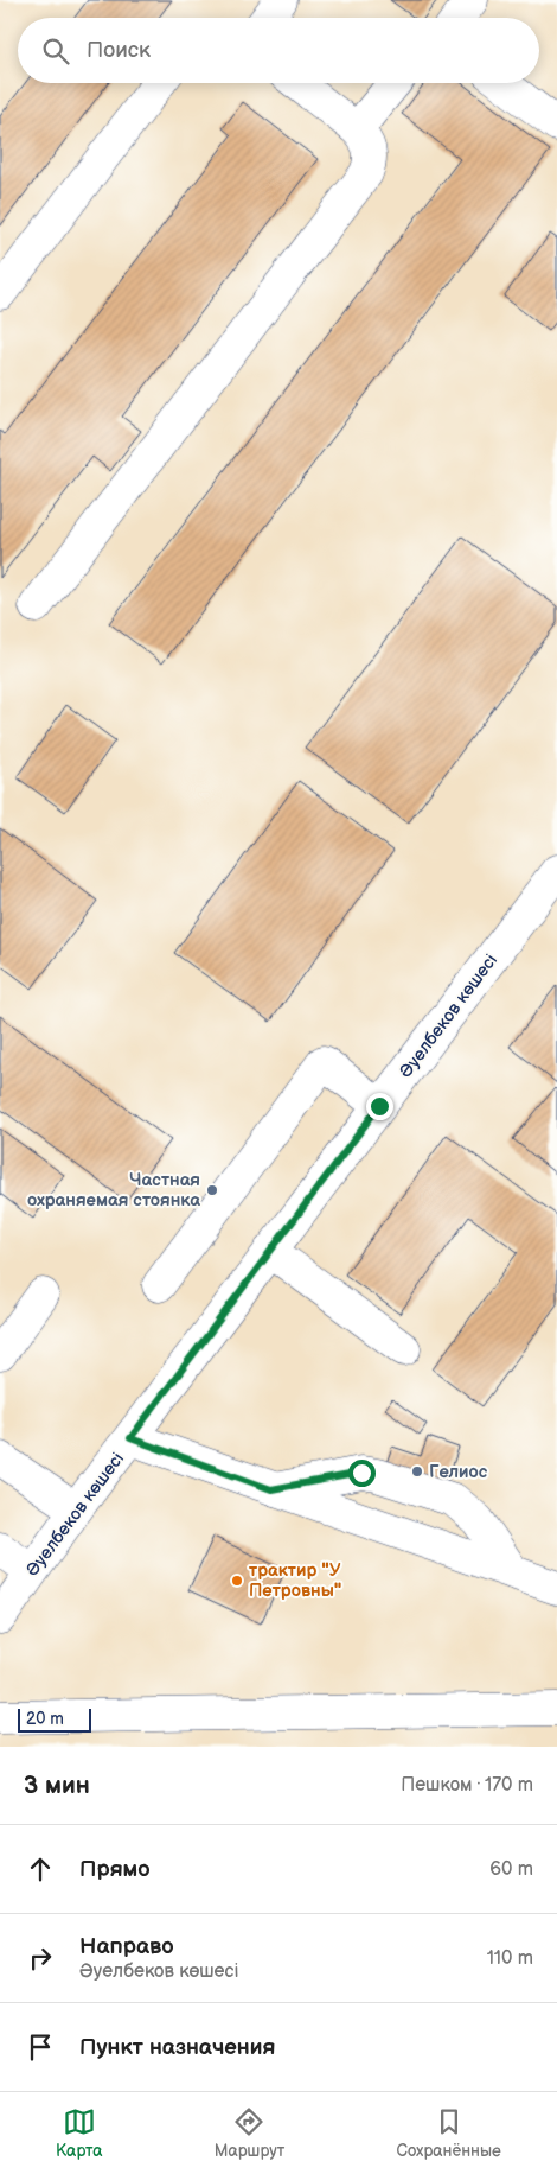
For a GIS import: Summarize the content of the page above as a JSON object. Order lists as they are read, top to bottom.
{
  "streets": {
    "street": ["Әуелбеков көшесі"]
  },
  "places": ["Частная охраняемая стоянка", "Гелиос", "трактир \"У Петровны\""],
  "scale_bar": "20 m",
  "page": {
    "search": "Поиск",
    "scale": "20 m",
    "heading": ["3 мин", "Пешком · 170 m"],
    "list": [
      ["Прямо", "60 m"],
      ["Направо", "Әуелбеков көшесі", "110 m"],
      "Пункт назначения"
    ],
    "nav": ["Карта", "Маршрут", "Сохранённые"]
  }
}
